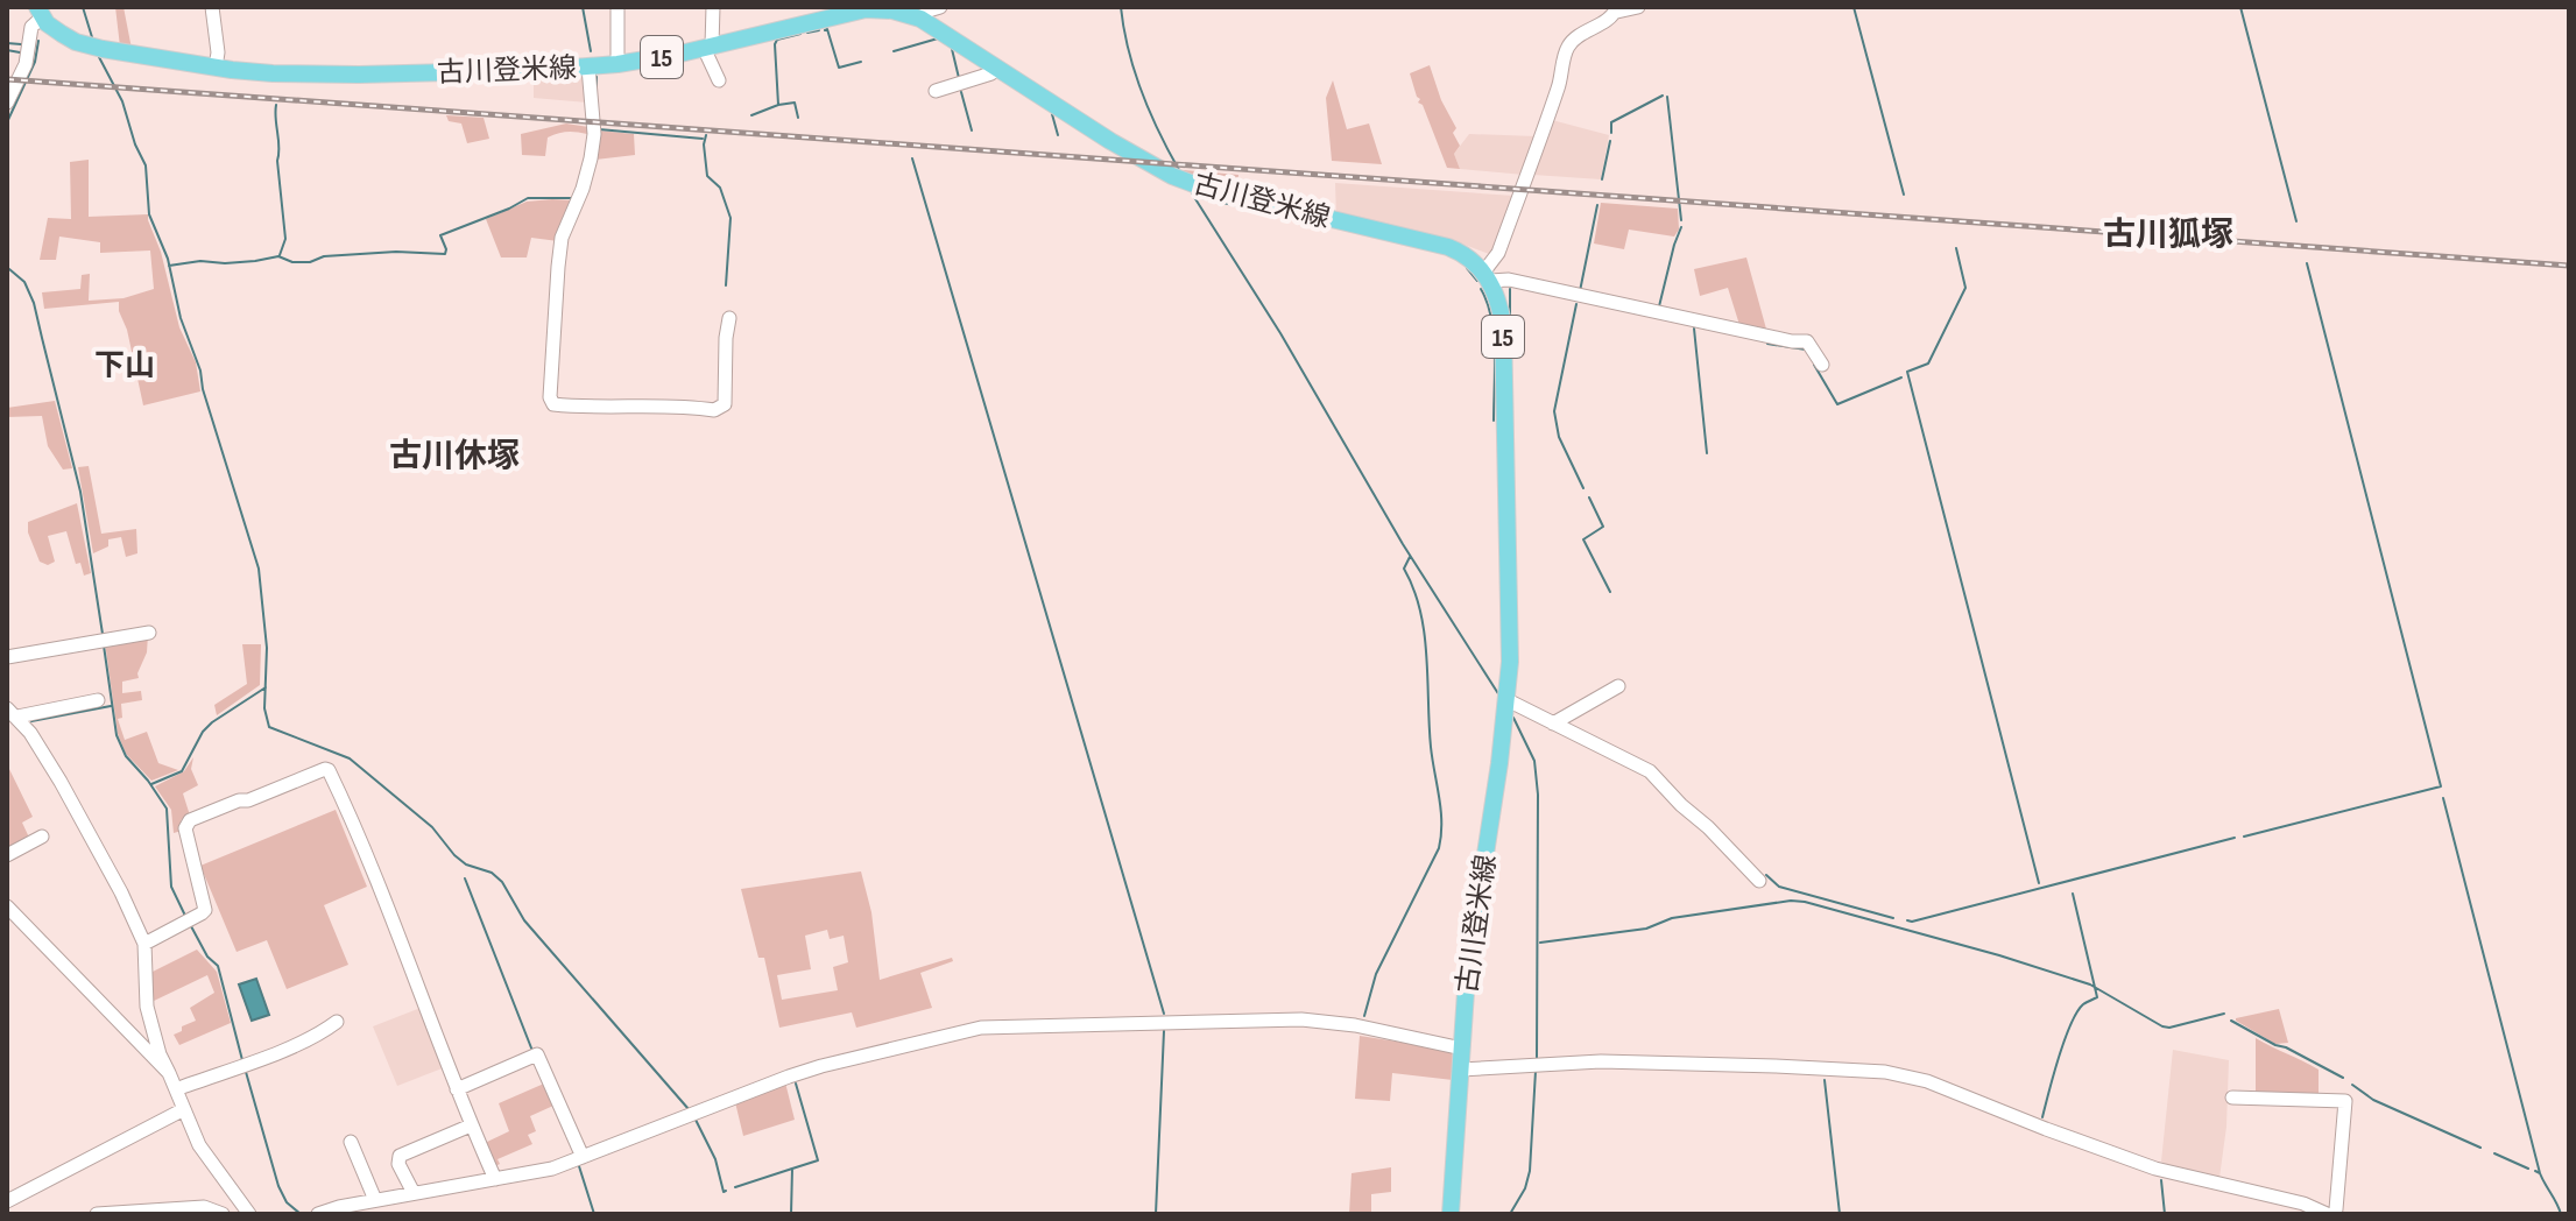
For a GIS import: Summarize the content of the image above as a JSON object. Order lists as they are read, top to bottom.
{
  "streets": {
    "main road": ["15", "古川登米線"]
  },
  "districts": ["古川狐塚", "下山", "古川休塚"]
}
